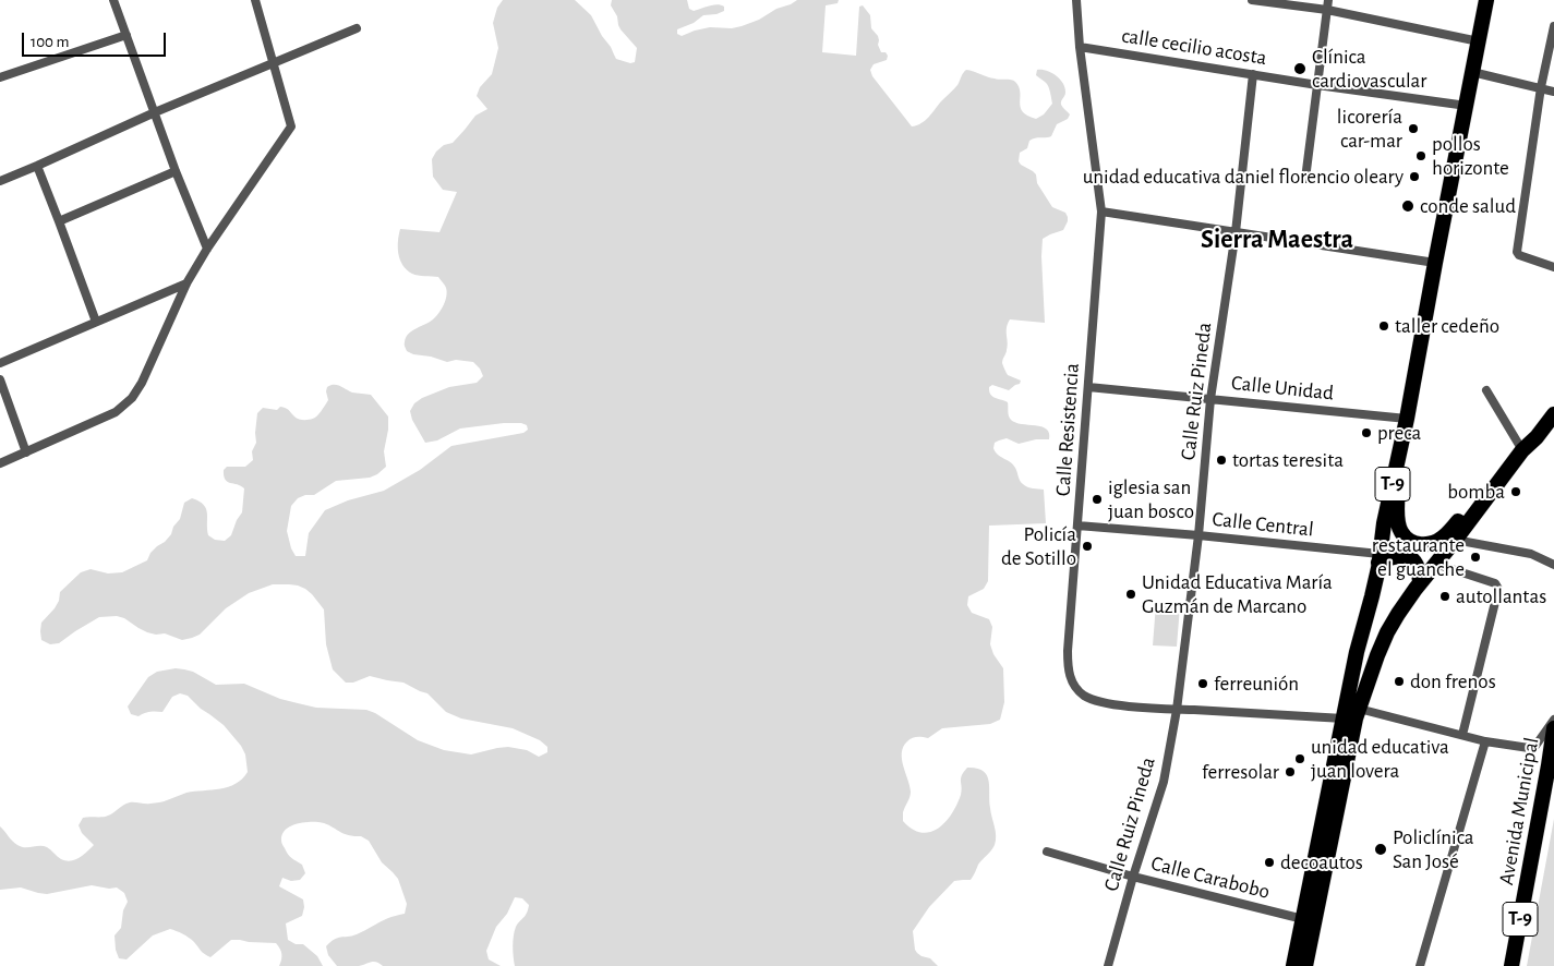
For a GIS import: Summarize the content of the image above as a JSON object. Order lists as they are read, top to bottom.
{
  "streets": {
    "highway": ["T-9", "Avenida Municipal"],
    "street": [
      "calle cecilio acosta",
      "Calle Unidad",
      "Calle Ruiz Pineda",
      "Calle Resistencia",
      "Calle Central",
      "Calle Carabobo"
    ]
  },
  "crossings": [
    ["calle cecilio acosta", "Calle Ruiz Pineda"],
    ["calle cecilio acosta", "Calle Resistencia"],
    ["calle cecilio acosta", "T-9"],
    ["Calle Unidad", "Calle Ruiz Pineda"],
    ["Calle Unidad", "Calle Resistencia"],
    ["Calle Unidad", "T-9"],
    ["Calle Ruiz Pineda", "Calle Resistencia"],
    ["Calle Ruiz Pineda", "Calle Central"],
    ["Calle Ruiz Pineda", "Calle Carabobo"],
    ["Calle Resistencia", "T-9"],
    ["Calle Resistencia", "Calle Central"],
    ["T-9", "Calle Central"],
    ["T-9", "Calle Carabobo"]
  ],
  "districts": ["Sierra Maestra"],
  "places": [
    "Clínica cardiovascular",
    "licorería car-mar",
    "pollos horizonte",
    "unidad educativa daniel florencio oleary",
    "conde salud",
    "taller cedeño",
    "preca",
    "tortas teresita",
    "bomba",
    "iglesia san juan bosco",
    "Policía de Sotillo",
    "restaurante el guanche",
    "Unidad Educativa María Guzmán de Marcano",
    "autollantas",
    "don frenos",
    "ferreunión",
    "unidad educativa juan lovera",
    "ferresolar",
    "Policlínica San José",
    "decoautos"
  ],
  "scale_bar": "100 m"
}
